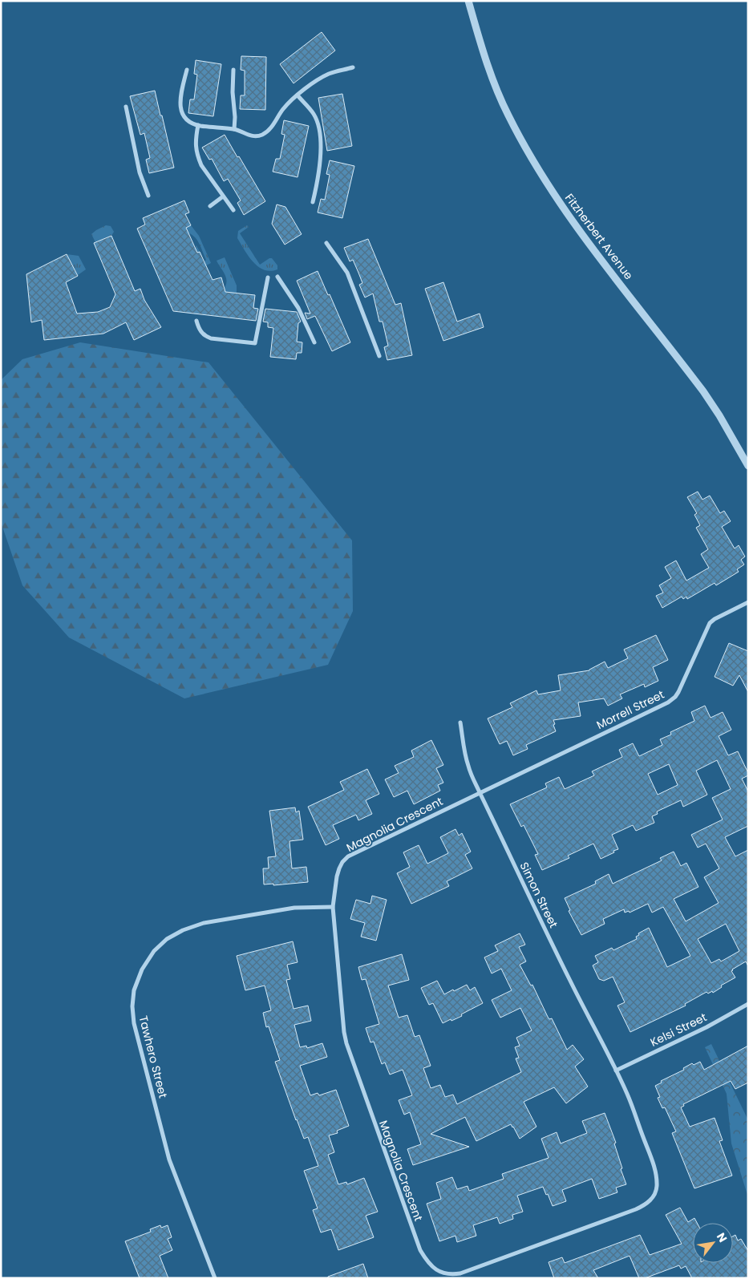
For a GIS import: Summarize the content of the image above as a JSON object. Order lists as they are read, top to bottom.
{
  "streets": {
    "street": [
      "Fitzherbert Avenue",
      "Morrell Street",
      "Magnolia Crescent",
      "Simon Street",
      "Kelsi Street",
      "Tawhero Street"
    ]
  },
  "crossings": [
    ["Morrell Street", "Magnolia Crescent"],
    ["Morrell Street", "Simon Street"],
    ["Magnolia Crescent", "Simon Street"],
    ["Magnolia Crescent", "Kelsi Street"],
    ["Magnolia Crescent", "Tawhero Street"],
    ["Simon Street", "Kelsi Street"]
  ],
  "north": "top right"
}
